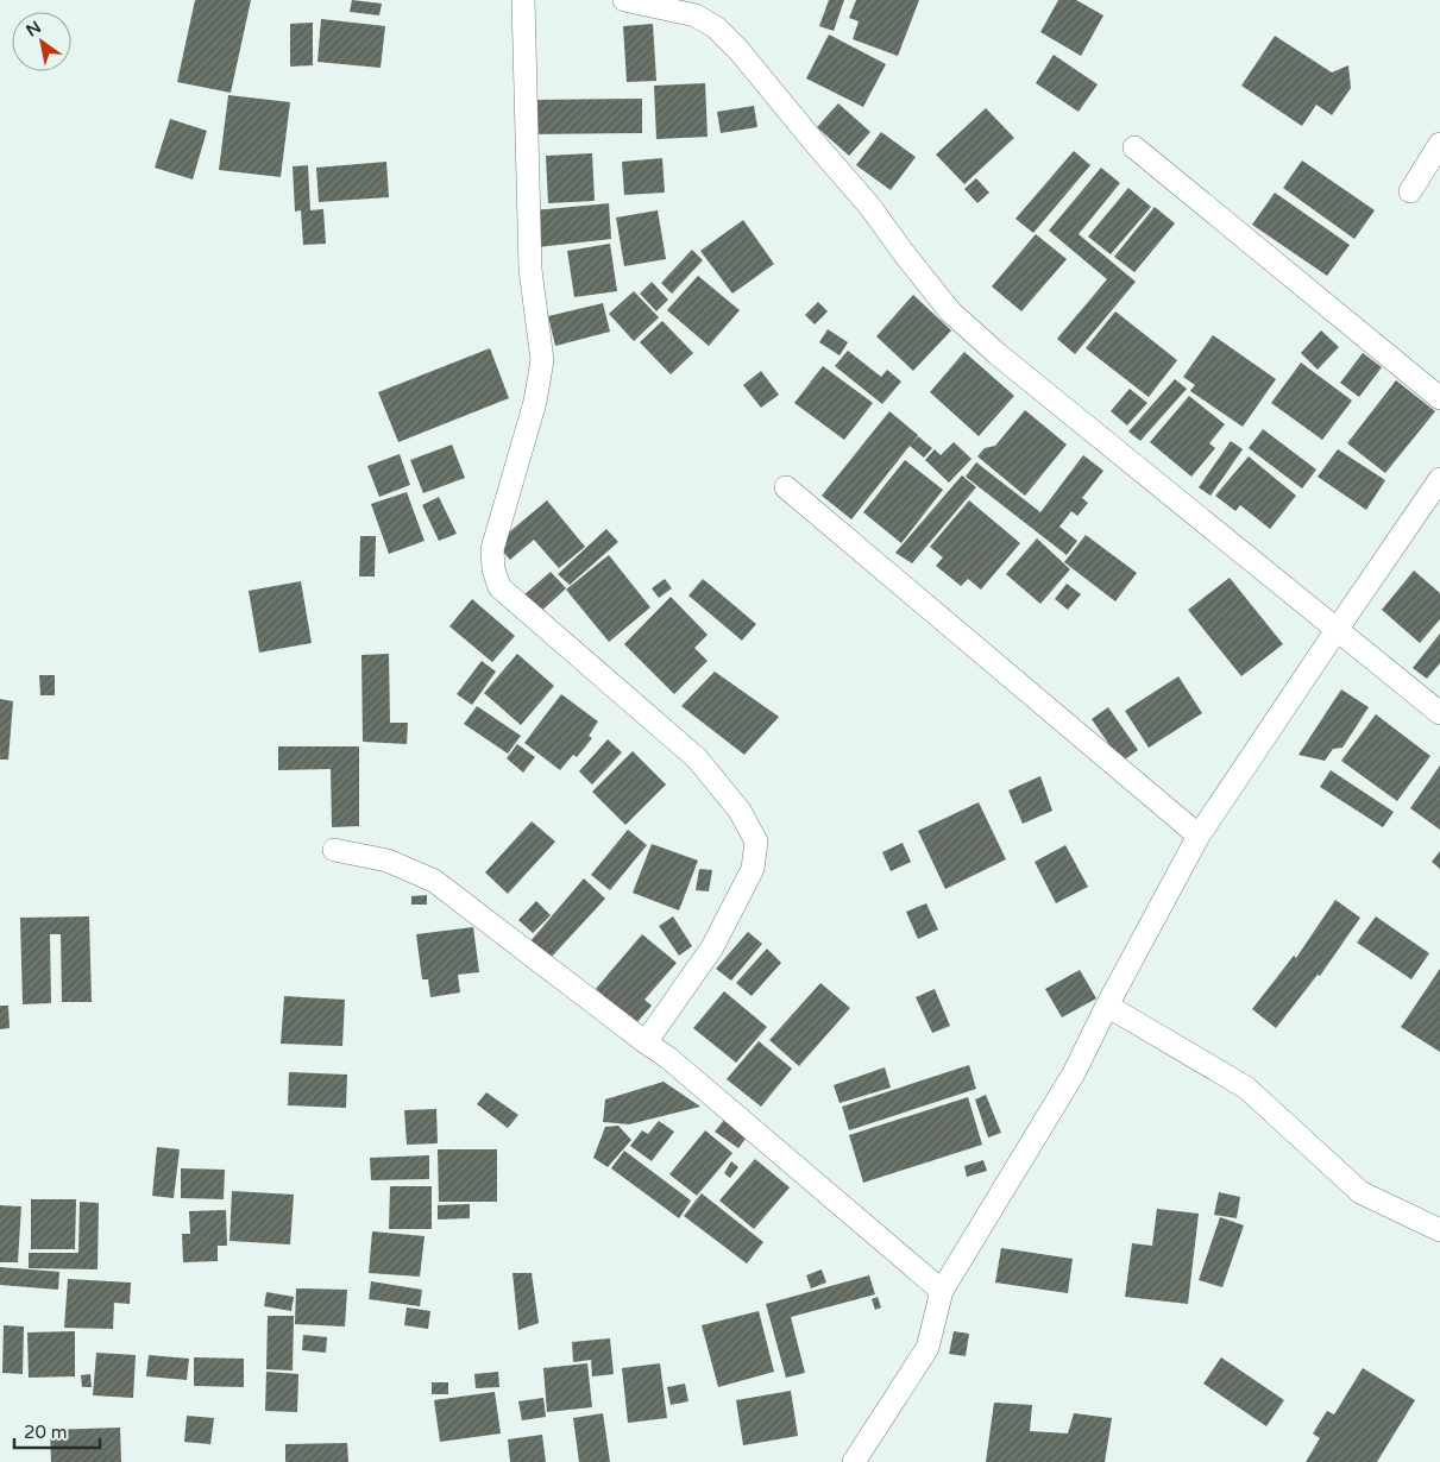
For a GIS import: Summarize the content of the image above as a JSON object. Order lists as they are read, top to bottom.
{
  "scale_bar": "20 m",
  "north": "top left"
}
